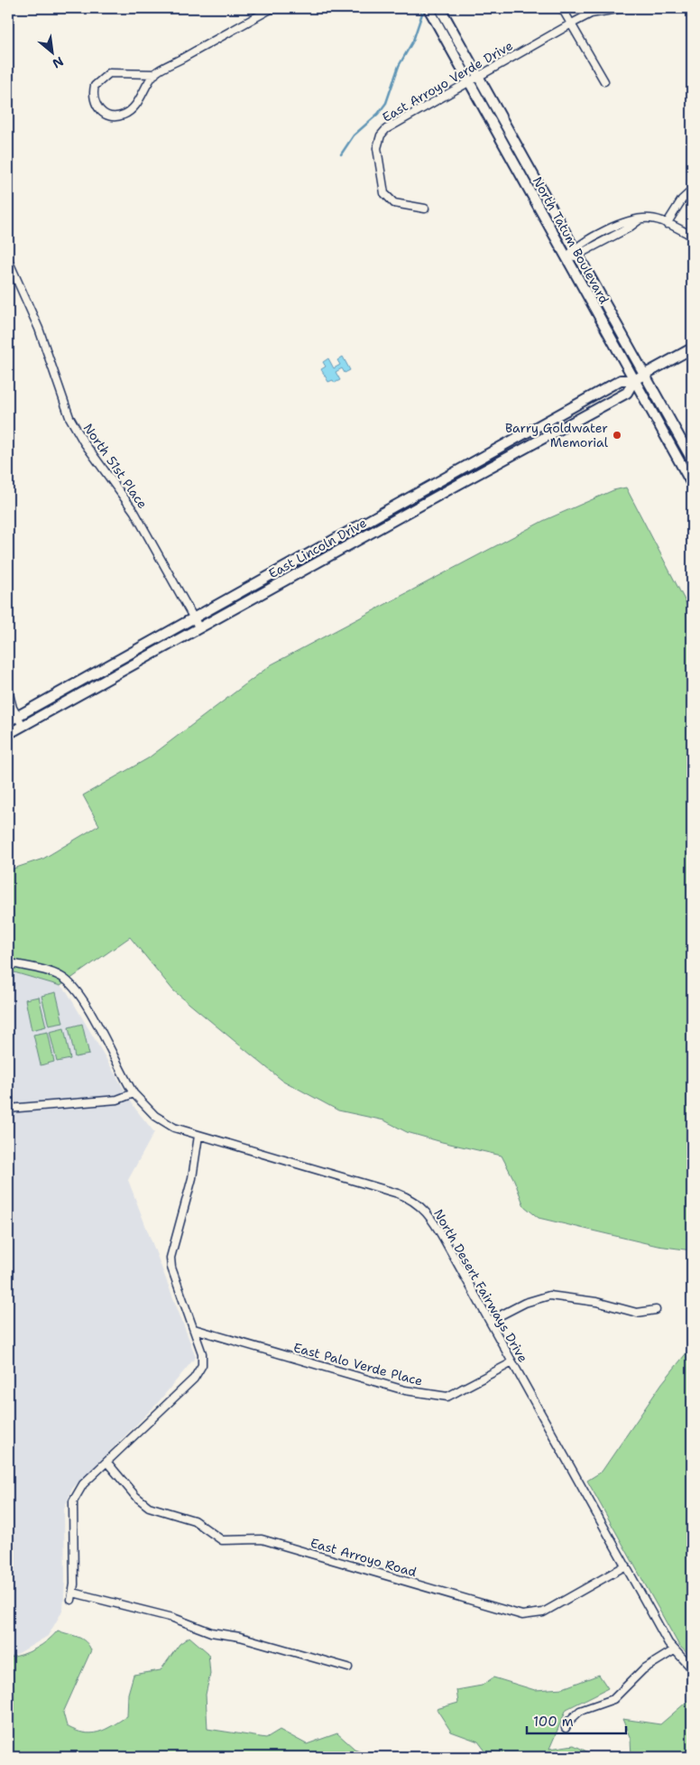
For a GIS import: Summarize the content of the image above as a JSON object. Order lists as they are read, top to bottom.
{
  "streets": {
    "main road": ["North Tatum Boulevard", "East Lincoln Drive"],
    "street": [
      "East Arroyo Verde Drive",
      "North 51st Place",
      "North Desert Fairways Drive",
      "East Palo Verde Place",
      "East Arroyo Road"
    ]
  },
  "crossings": [
    ["East Arroyo Verde Drive", "North Tatum Boulevard"],
    ["North Tatum Boulevard", "East Lincoln Drive"],
    ["North 51st Place", "East Lincoln Drive"],
    ["North Desert Fairways Drive", "East Palo Verde Place"],
    ["North Desert Fairways Drive", "East Arroyo Road"]
  ],
  "places": ["Barry Goldwater Memorial"],
  "scale_bar": "100 m",
  "north": "bottom right"
}
